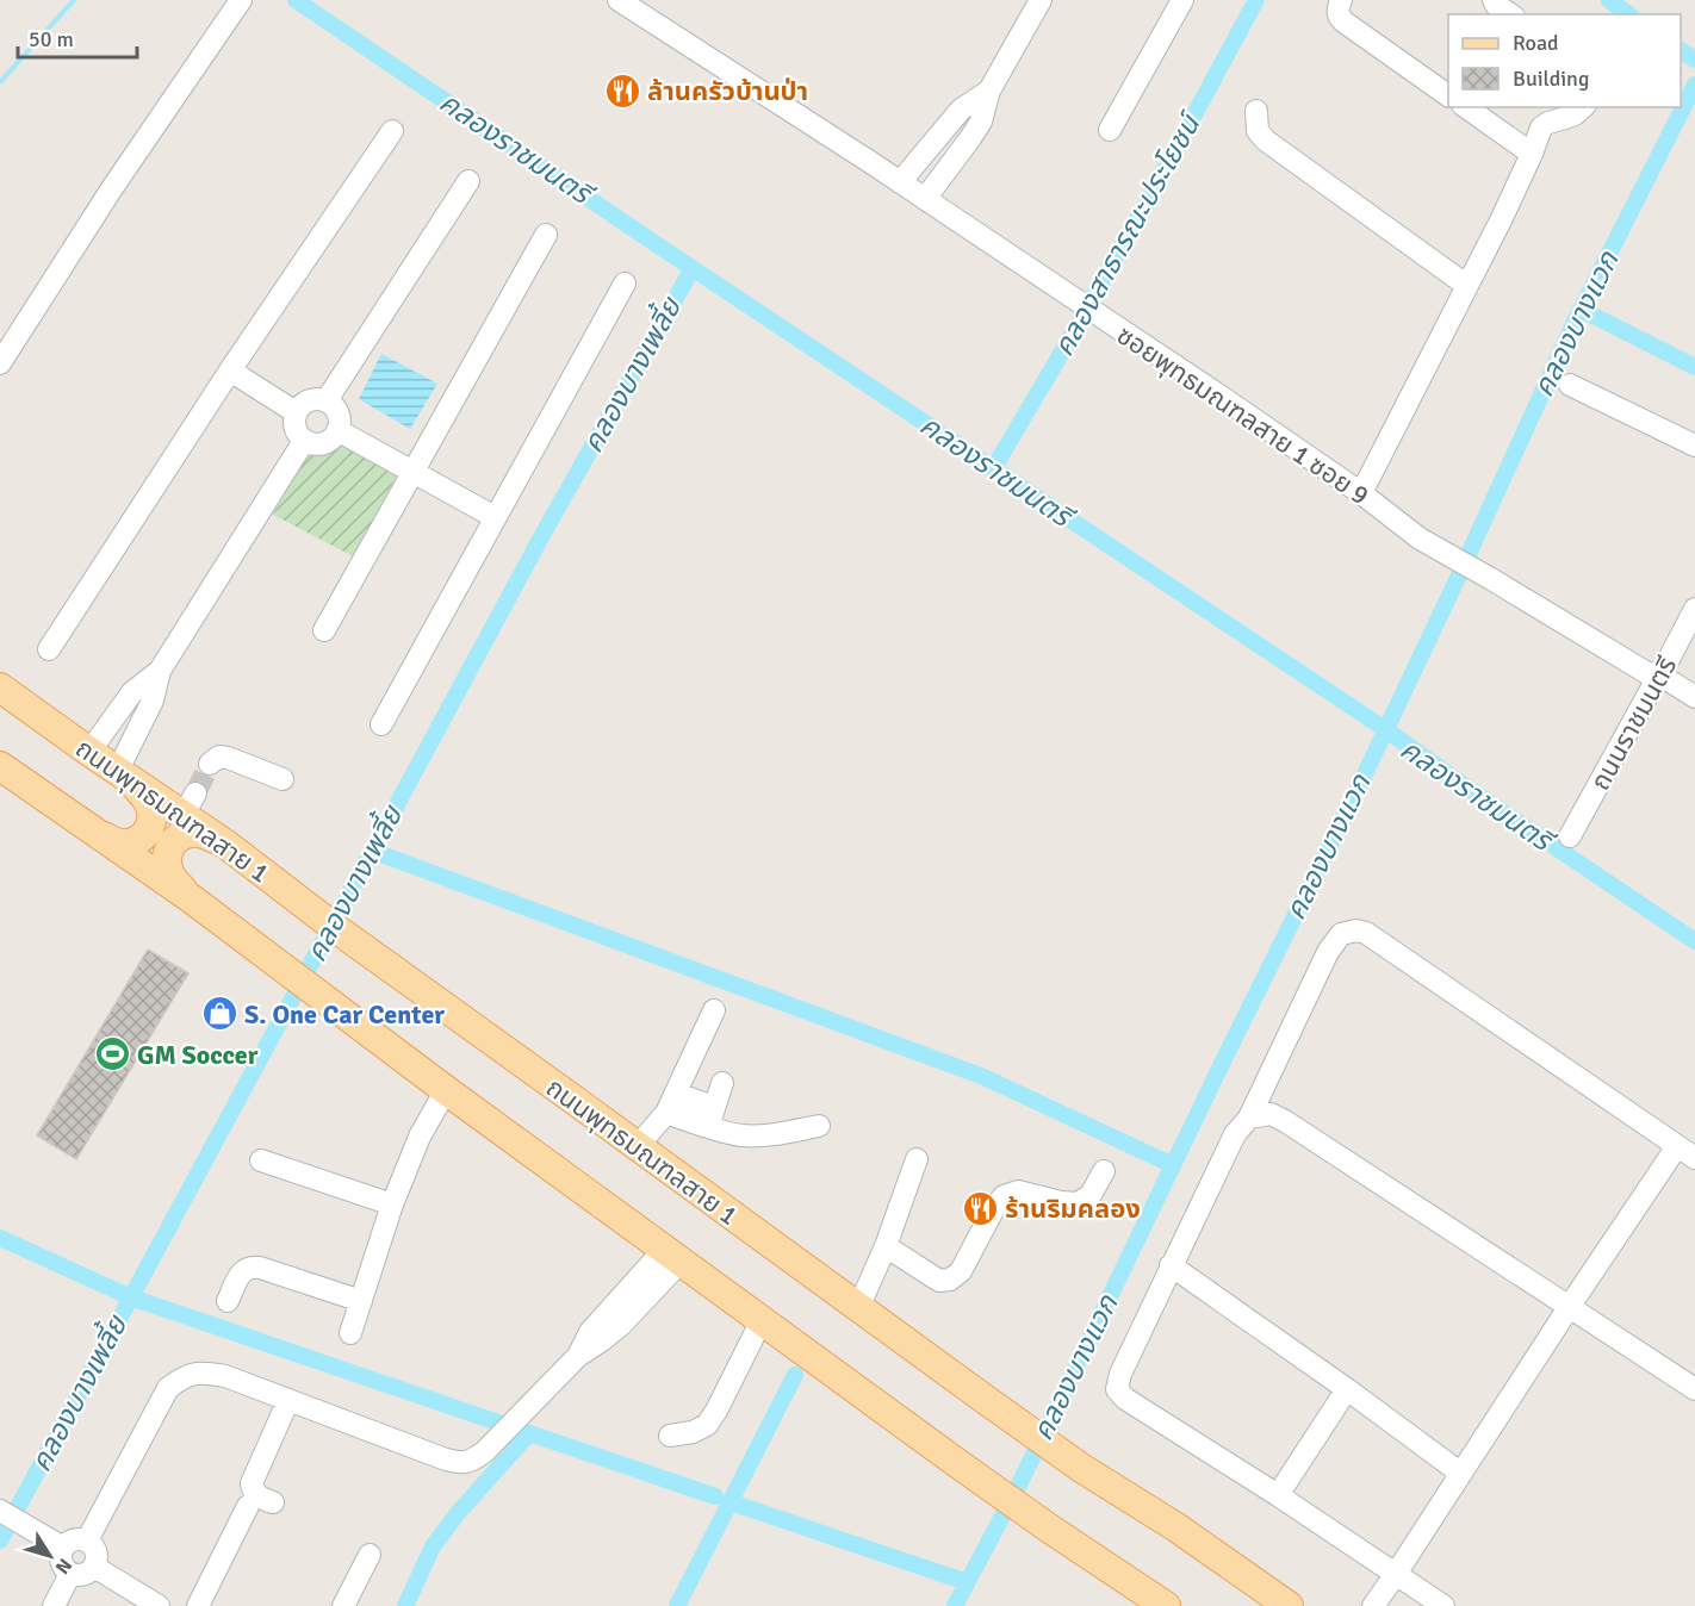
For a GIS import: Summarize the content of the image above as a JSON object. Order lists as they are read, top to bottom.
{
  "streets": {
    "main road": ["ถนนพุทธมณฑลสาย 1"],
    "street": ["ซอยพุทธมณฑลสาย 1 ซอย 9", "ถนนราชมนตรี"]
  },
  "crossings": [
    ["ซอยพุทธมณฑลสาย 1 ซอย 9", "ถนนราชมนตรี"]
  ],
  "water": [
    "คลองราชมนตรี",
    "คลองสาธารณะประโยชน์",
    "คลองบางแวก",
    "คลองบางเพลี้ย"
  ],
  "places": {
    "restaurant": ["ล้านครัวบ้านป่า", "ร้านริมคลอง"],
    "shop": ["S. One Car Center"],
    "sports": ["GM Soccer"]
  },
  "legend": ["Road", "Building"],
  "scale_bar": "50 m",
  "north": "bottom right"
}
